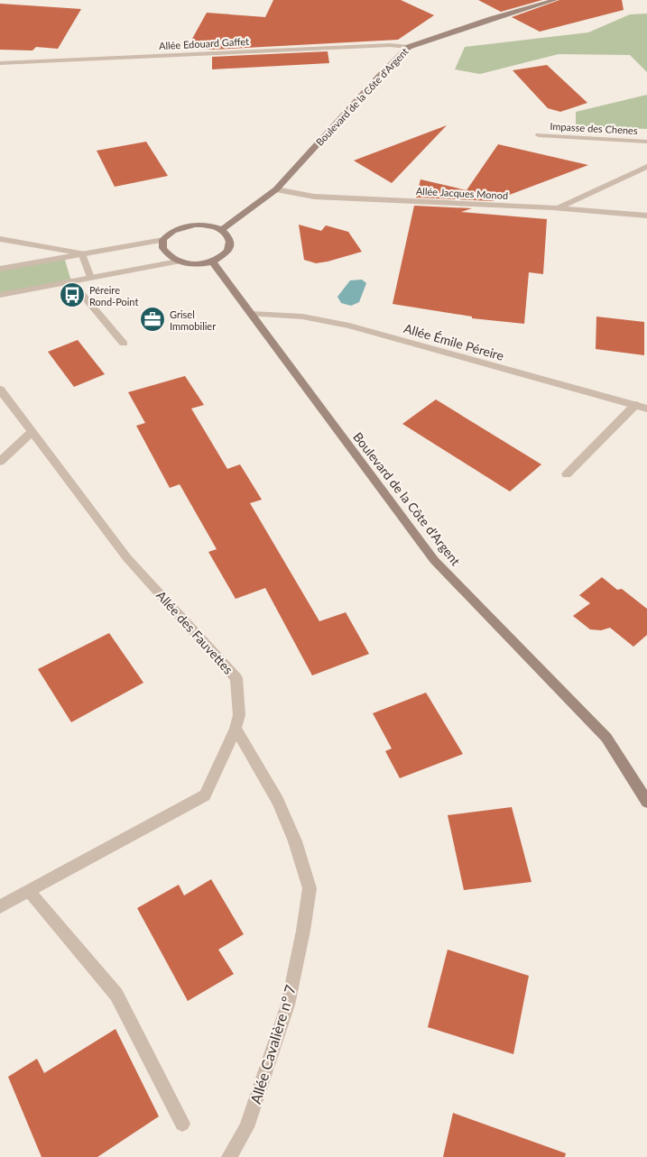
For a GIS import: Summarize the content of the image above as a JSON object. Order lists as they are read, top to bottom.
{
  "streets": {
    "main road": ["Boulevard de la Côte d'Argent"],
    "street": [
      "Allée Edouard Gaffet",
      "Impasse des Chenes",
      "Allée Jacques Monod",
      "Allée Émile Péreire",
      "Allée des Fauvettes",
      "Allée Cavalière n° 7"
    ]
  },
  "crossings": [
    ["Allée Edouard Gaffet", "Boulevard de la Côte d'Argent"],
    ["Boulevard de la Côte d'Argent", "Allée Jacques Monod"],
    ["Boulevard de la Côte d'Argent", "Allée Émile Péreire"],
    ["Allée des Fauvettes", "Allée Cavalière n° 7"]
  ],
  "places": {
    "bus stop": ["Péreire Rond-Point"],
    "office": ["Grisel Immobilier"]
  }
}
